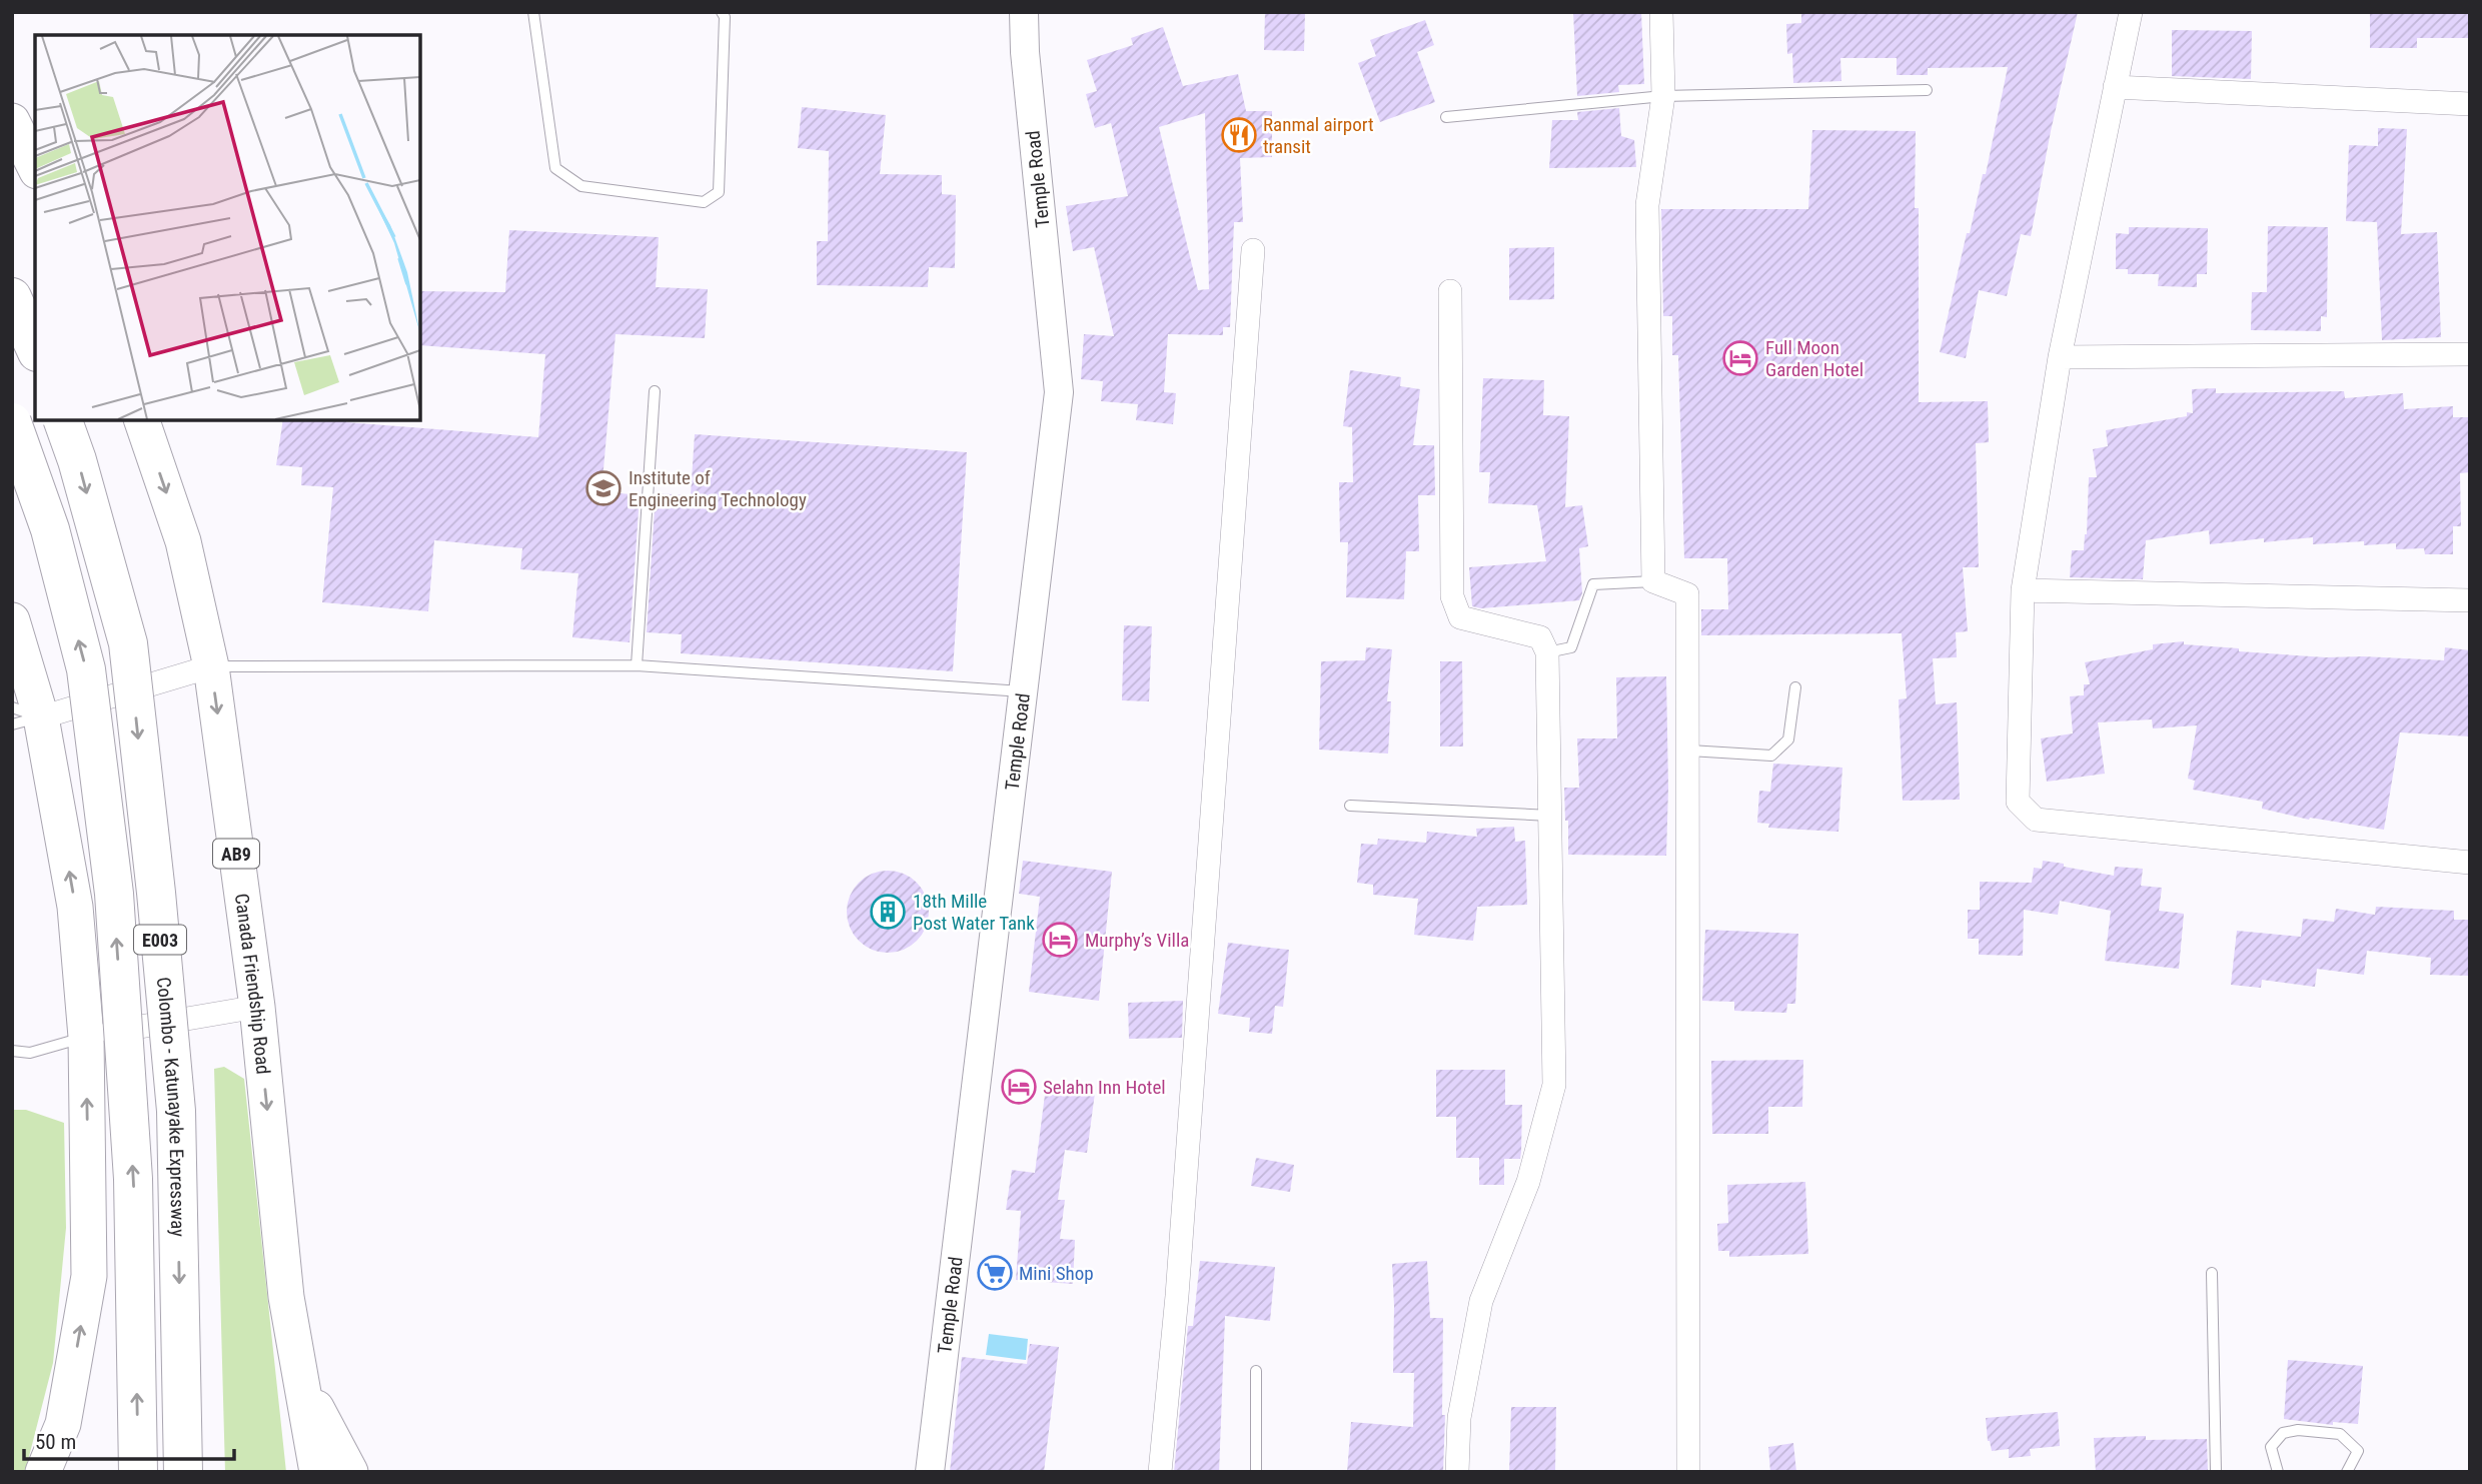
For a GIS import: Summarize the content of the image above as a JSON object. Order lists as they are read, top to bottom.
{
  "streets": {
    "highway": ["E003", "Colombo - Katunayake Expressway"],
    "main road": ["AB9", "Canada Friendship Road"],
    "street": ["Temple Road"]
  },
  "places": {
    "restaurant": ["Ranmal airport transit"],
    "hotel": ["Full Moon Garden Hotel", "Murphy’s Villa", "Selahn Inn Hotel"],
    "school or university": ["Institute of Engineering Technology"],
    "building": ["18th Mille Post Water Tank"],
    "supermarket": ["Mini Shop"]
  },
  "scale_bar": "50 m"
}
